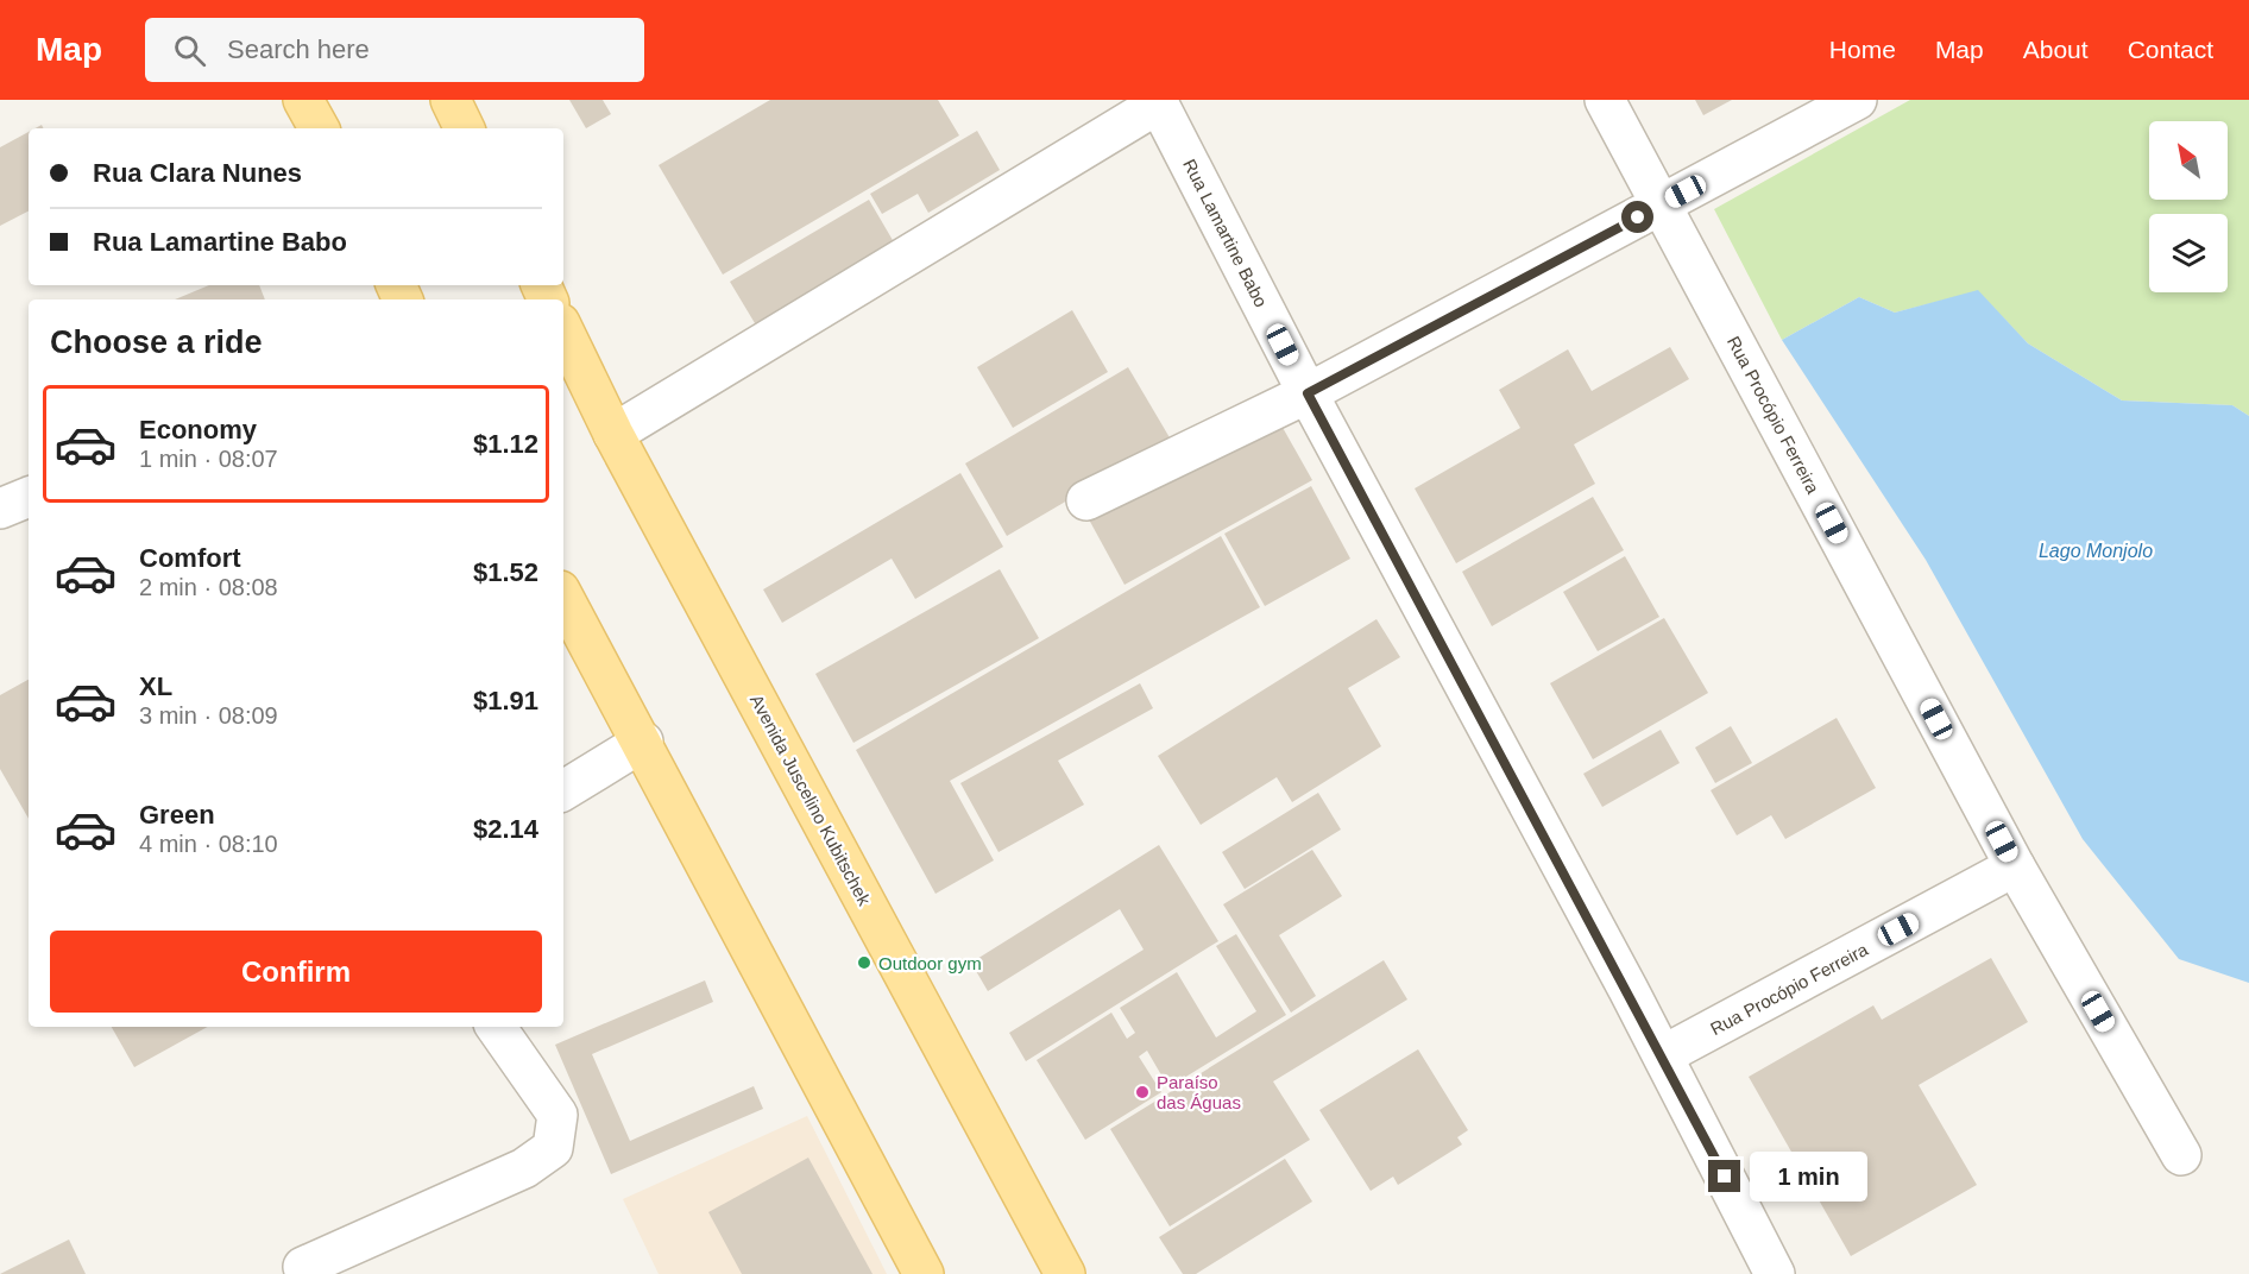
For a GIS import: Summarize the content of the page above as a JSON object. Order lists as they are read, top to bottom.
{
  "streets": {
    "main road": ["Avenida Juscelino Kubitschek"],
    "street": ["Rua Lamartine Babo", "Rua Procópio Ferreira"]
  },
  "crossings": [
    ["Rua Lamartine Babo", "Rua Procópio Ferreira"]
  ],
  "water": ["Lago Monjolo"],
  "places": ["Outdoor gym", "Paraíso das Águas"],
  "north": "top left",
  "page": {
    "header": "Map",
    "search": "Search here",
    "nav": [
      "Home",
      "Map",
      "About",
      "Contact"
    ],
    "banner": ["Rua Clara Nunes", "Rua Lamartine Babo"],
    "heading": "Choose a ride",
    "list": [
      {
        "name": "Economy",
        "note": "1 min · 08:07",
        "value": "$1.12"
      },
      {
        "name": "Comfort",
        "note": "2 min · 08:08",
        "value": "$1.52"
      },
      {
        "name": "XL",
        "note": "3 min · 08:09",
        "value": "$1.91"
      },
      {
        "name": "Green",
        "note": "4 min · 08:10",
        "value": "$2.14"
      }
    ],
    "buttons": "Confirm",
    "bubble": "1 min"
  }
}
